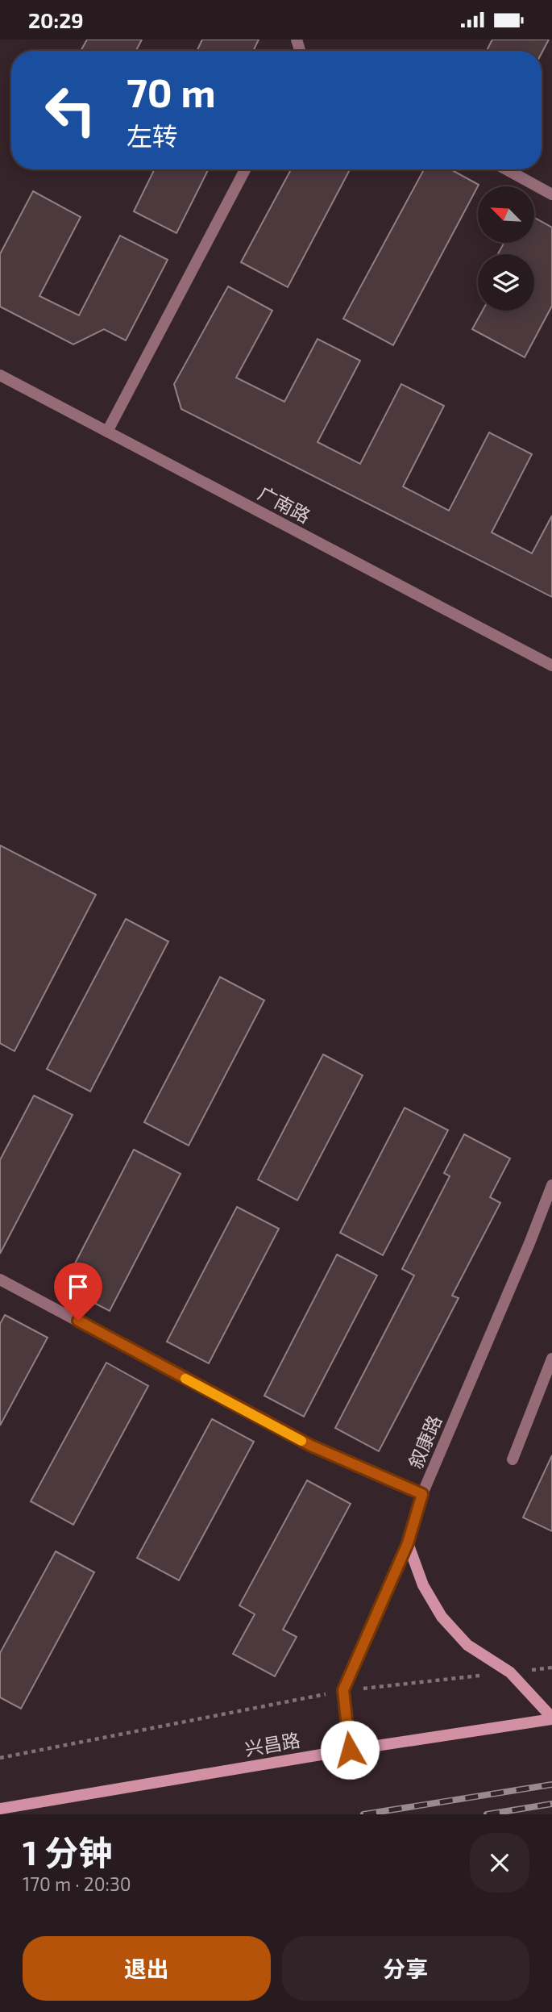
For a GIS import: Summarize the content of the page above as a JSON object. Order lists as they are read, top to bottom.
{
  "streets": {
    "main road": ["兴昌路"],
    "street": ["广南路", "叙康路"]
  },
  "crossings": [
    ["叙康路", "兴昌路"]
  ],
  "north": "top left",
  "page": {
    "status": "20:29",
    "turn": ["70 m", "左转"],
    "heading": ["1 分钟", "170 m · 20:30"],
    "buttons": ["退出", "分享"]
  }
}
